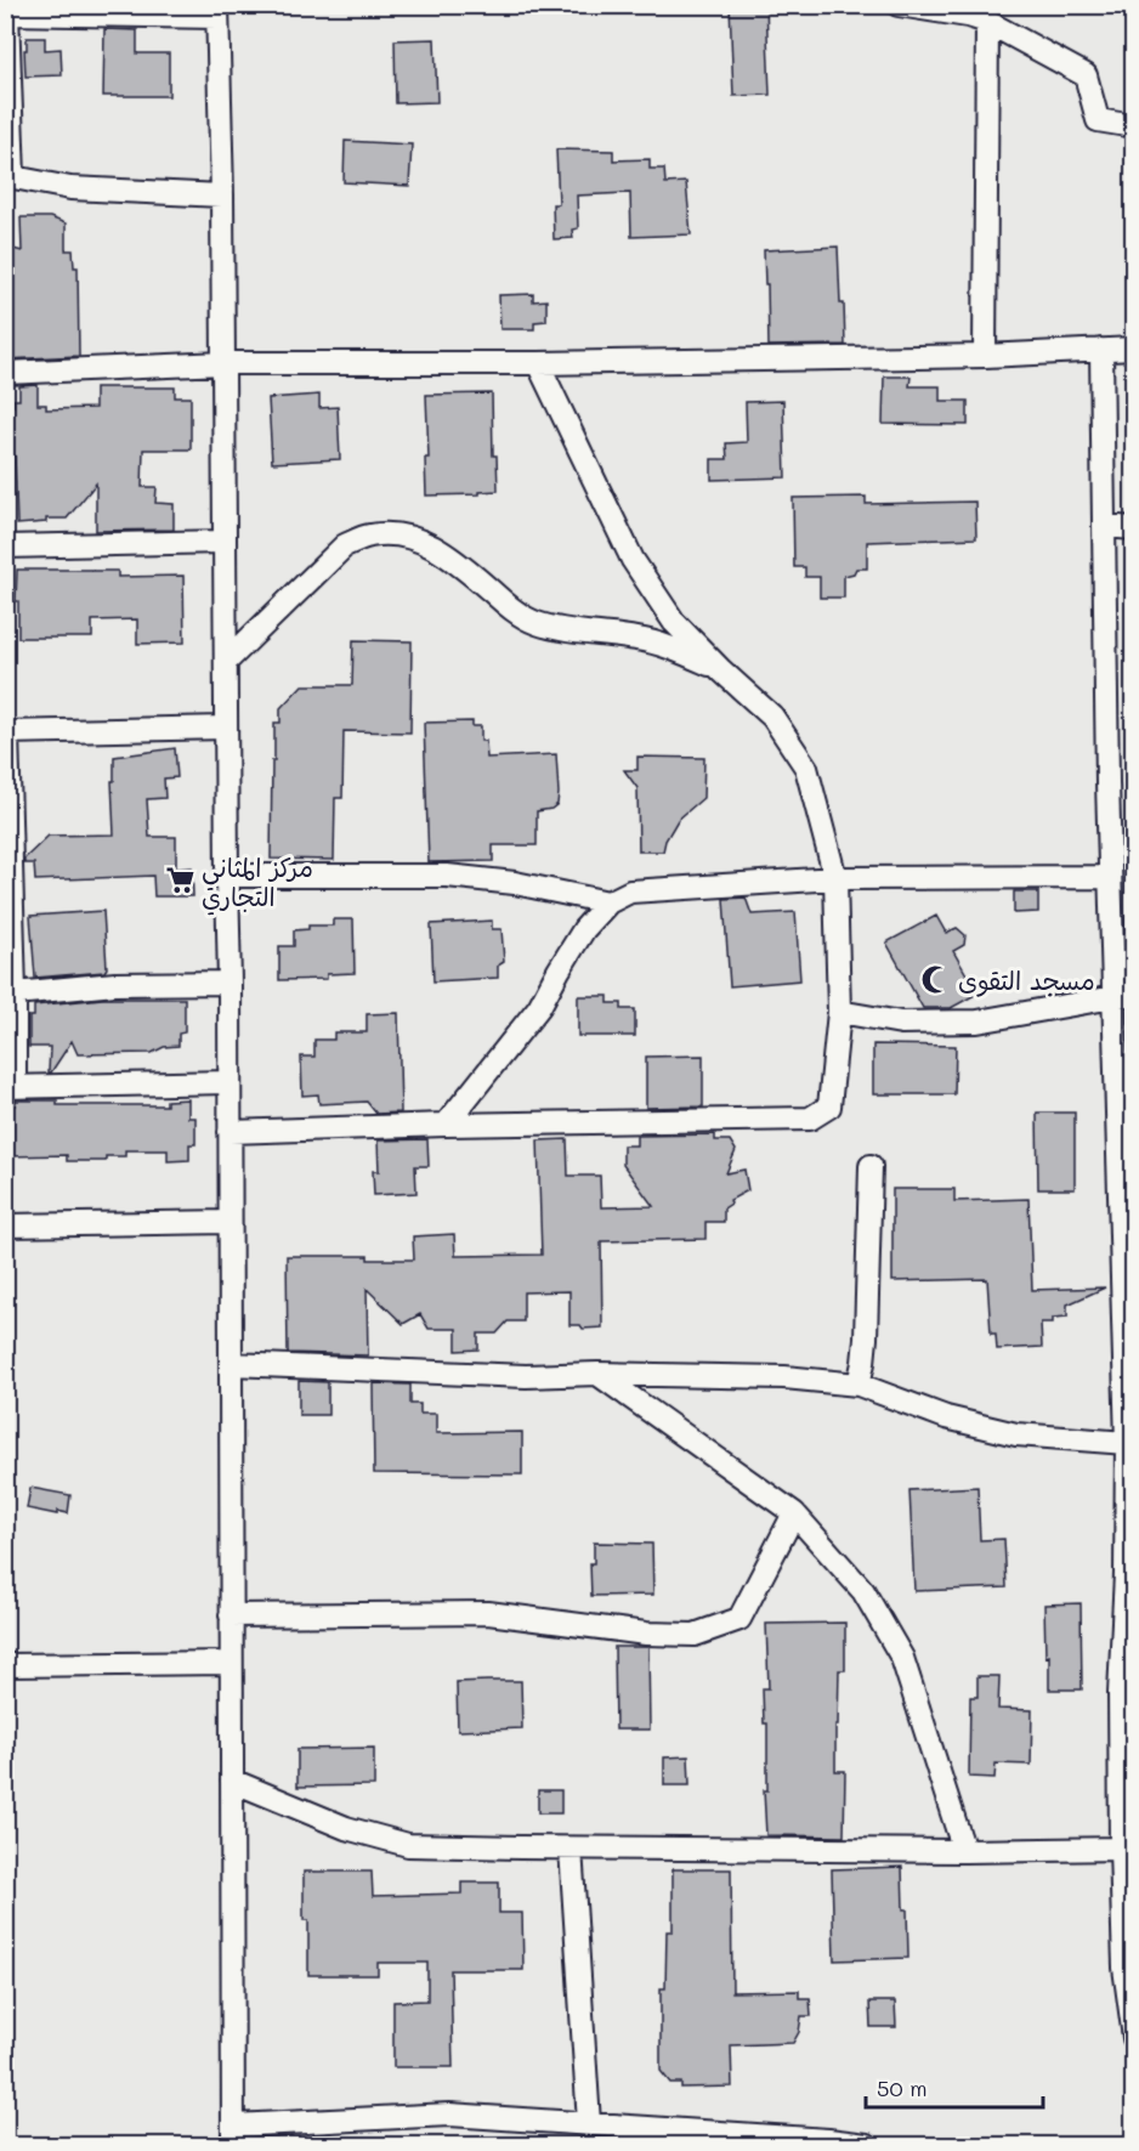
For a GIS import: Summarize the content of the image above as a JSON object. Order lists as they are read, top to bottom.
{
  "places": {
    "supermarket": ["مركز المثاني التجاري"],
    "mosque": ["مسجد التقوى"]
  },
  "scale_bar": "50 m"
}
